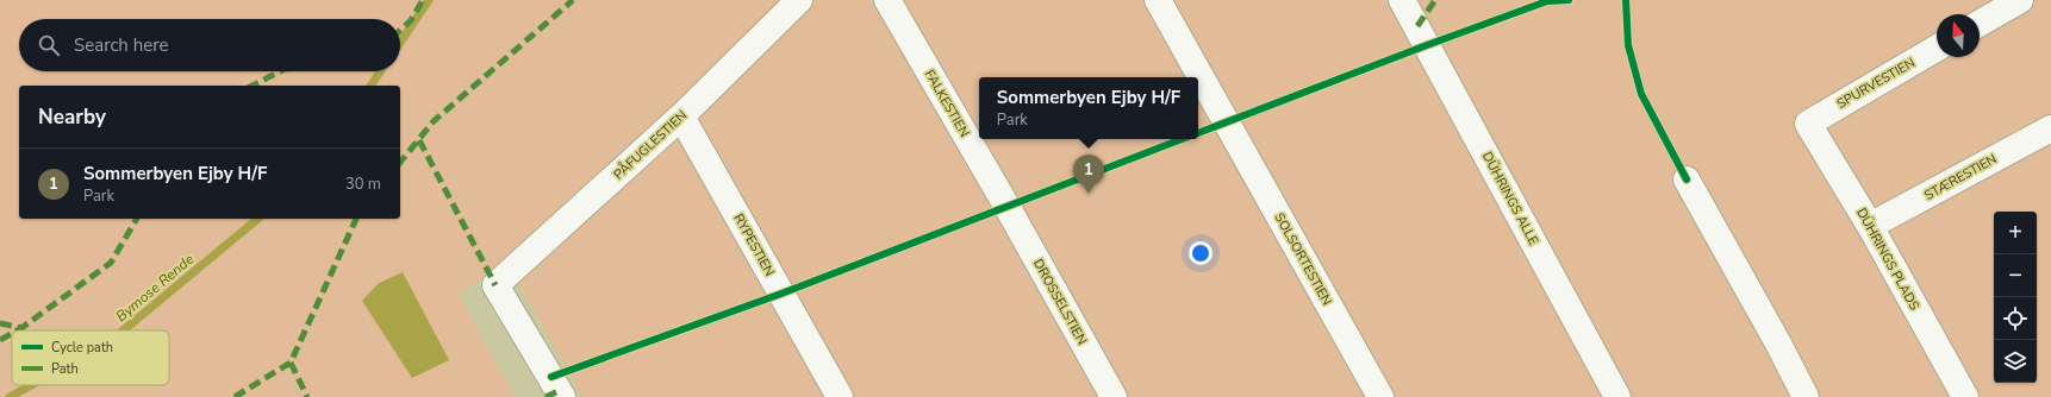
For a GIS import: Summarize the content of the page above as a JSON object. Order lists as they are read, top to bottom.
{
  "streets": {
    "lane": [
      "SPURVESTIEN",
      "FALKESTIEN",
      "PÅFUGLESTIEN",
      "STÆRESTIEN",
      "DÜHRINGS ALLE",
      "RYPESTIEN",
      "SOLSORTESTIEN",
      "DÜHRINGS PLADS",
      "DROSSELSTIEN"
    ]
  },
  "crossings": [
    ["SPURVESTIEN", "DÜHRINGS PLADS"],
    ["FALKESTIEN", "DROSSELSTIEN"],
    ["PÅFUGLESTIEN", "RYPESTIEN"],
    ["STÆRESTIEN", "DÜHRINGS PLADS"]
  ],
  "water": ["Bymose Rende"],
  "legend": ["Cycle path", "Path"],
  "north": "top",
  "page": {
    "search": "Search here",
    "popup": ["Sommerbyen Ejby H/F", "Park"],
    "heading": "Nearby",
    "list": [
      {
        "mark": "1",
        "name": "Sommerbyen Ejby H/F",
        "note": "Park",
        "value": "30 m"
      }
    ],
    "pins": "1",
    "map_buttons": ["+", "−"]
  }
}
